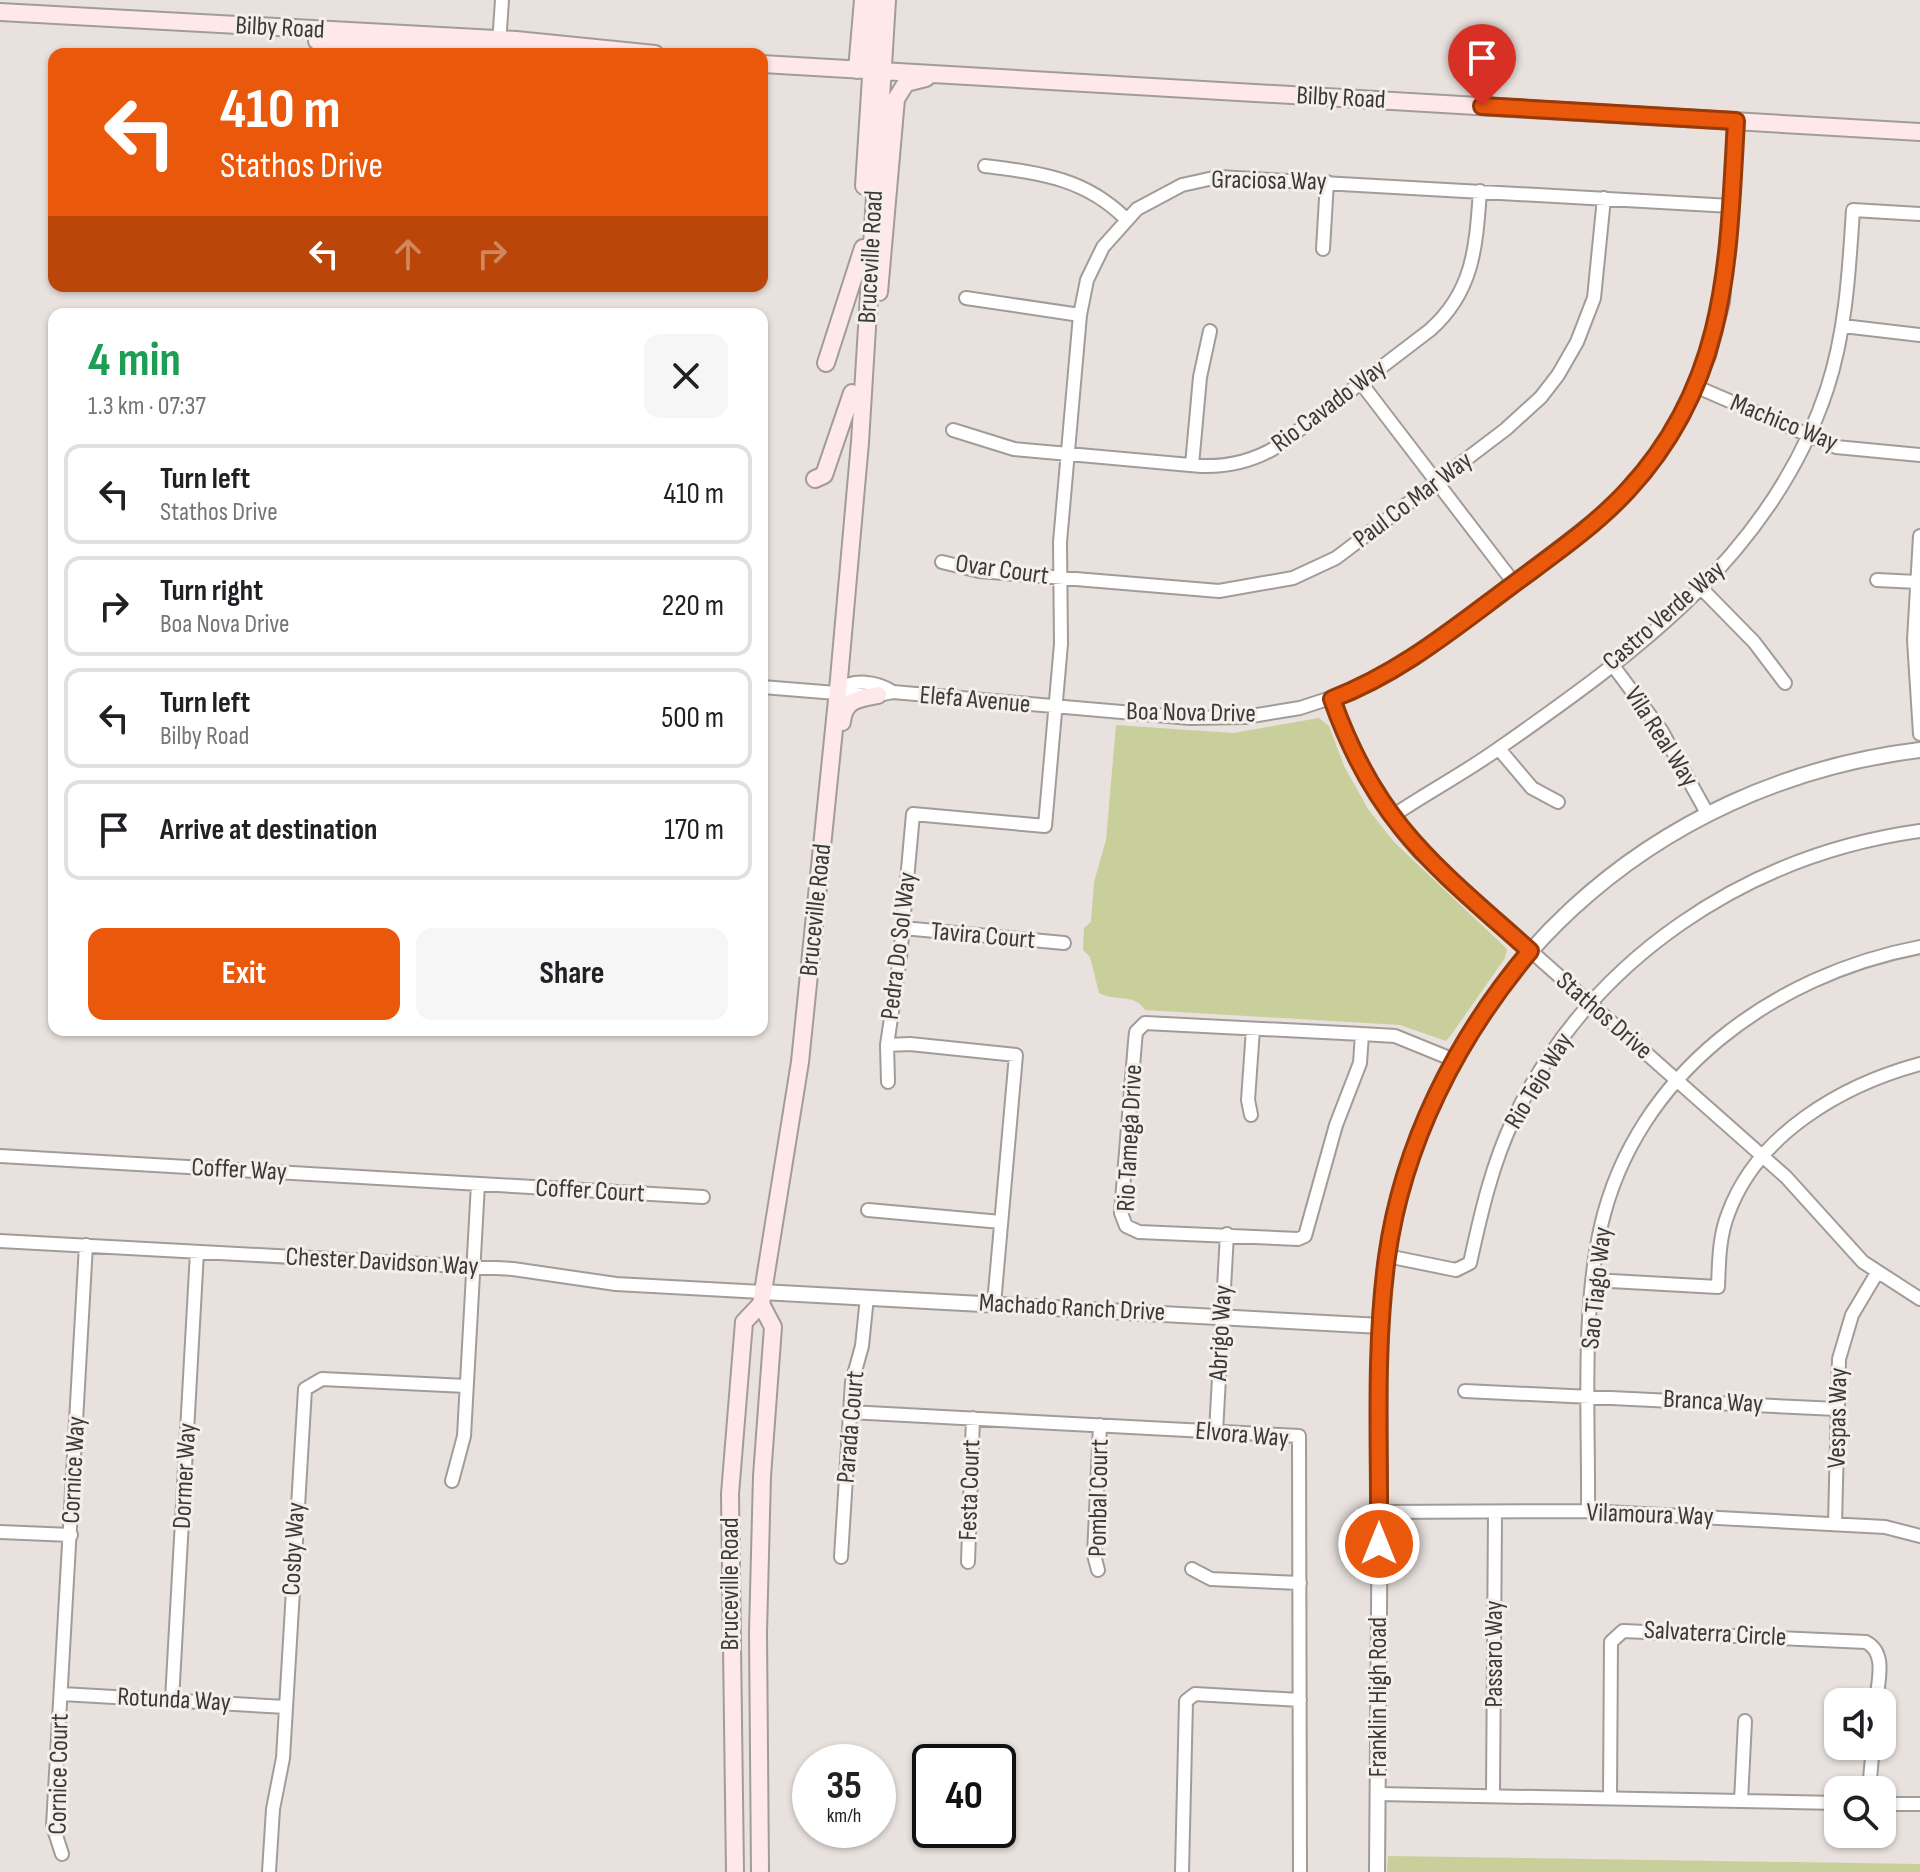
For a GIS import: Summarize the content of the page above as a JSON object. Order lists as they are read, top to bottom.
{
  "streets": {
    "main road": ["Bilby Road", "Bruceville Road"],
    "street": [
      "Graciosa Way",
      "Rio Cavado Way",
      "Machico Way",
      "Paul Co Mar Way",
      "Ovar Court",
      "Castro Verde Way",
      "Elefa Avenue",
      "Boa Nova Drive",
      "Vila Real Way",
      "Tavira Court",
      "Pedra Do Sol Way",
      "Stathos Drive",
      "Rio Tejo Way",
      "Rio Tamega Drive",
      "Coffer Way",
      "Coffer Court",
      "Chester Davidson Way",
      "Sao Tiago Way",
      "Machado Ranch Drive",
      "Abrigo Way",
      "Branca Way",
      "Vespas Way",
      "Parada Court",
      "Elvora Way",
      "Cornice Way",
      "Dormer Way",
      "Festa Court",
      "Pombal Court",
      "Vilamoura Way",
      "Cosby Way",
      "Salvaterra Circle",
      "Passaro Way",
      "Franklin High Road",
      "Rotunda Way",
      "Cornice Court"
    ]
  },
  "crossings": [
    ["Bilby Road", "Bruceville Road"],
    ["Bilby Road", "Boa Nova Drive"],
    ["Graciosa Way", "Rio Cavado Way"],
    ["Graciosa Way", "Paul Co Mar Way"],
    ["Graciosa Way", "Ovar Court"],
    ["Graciosa Way", "Elefa Avenue"],
    ["Graciosa Way", "Boa Nova Drive"],
    ["Graciosa Way", "Pedra Do Sol Way"],
    ["Bruceville Road", "Elefa Avenue"],
    ["Bruceville Road", "Chester Davidson Way"],
    ["Bruceville Road", "Machado Ranch Drive"],
    ["Machico Way", "Castro Verde Way"],
    ["Machico Way", "Boa Nova Drive"],
    ["Paul Co Mar Way", "Ovar Court"],
    ["Castro Verde Way", "Vila Real Way"],
    ["Castro Verde Way", "Stathos Drive"],
    ["Elefa Avenue", "Boa Nova Drive"],
    ["Elefa Avenue", "Pedra Do Sol Way"],
    ["Boa Nova Drive", "Pedra Do Sol Way"],
    ["Boa Nova Drive", "Stathos Drive"],
    ["Vila Real Way", "Franklin High Road"],
    ["Tavira Court", "Pedra Do Sol Way"],
    ["Pedra Do Sol Way", "Machado Ranch Drive"],
    ["Stathos Drive", "Rio Tejo Way"],
    ["Stathos Drive", "Sao Tiago Way"],
    ["Stathos Drive", "Vespas Way"],
    ["Stathos Drive", "Franklin High Road"],
    ["Rio Tejo Way", "Franklin High Road"],
    ["Rio Tamega Drive", "Abrigo Way"],
    ["Rio Tamega Drive", "Franklin High Road"],
    ["Coffer Way", "Coffer Court"],
    ["Chester Davidson Way", "Machado Ranch Drive"],
    ["Chester Davidson Way", "Cornice Way"],
    ["Chester Davidson Way", "Dormer Way"],
    ["Sao Tiago Way", "Branca Way"],
    ["Sao Tiago Way", "Vilamoura Way"],
    ["Machado Ranch Drive", "Abrigo Way"],
    ["Machado Ranch Drive", "Parada Court"],
    ["Machado Ranch Drive", "Franklin High Road"],
    ["Abrigo Way", "Elvora Way"],
    ["Branca Way", "Vespas Way"],
    ["Vespas Way", "Vilamoura Way"],
    ["Parada Court", "Elvora Way"],
    ["Elvora Way", "Festa Court"],
    ["Elvora Way", "Pombal Court"],
    ["Cornice Way", "Rotunda Way"],
    ["Cornice Way", "Cornice Court"],
    ["Dormer Way", "Rotunda Way"],
    ["Vilamoura Way", "Passaro Way"],
    ["Vilamoura Way", "Franklin High Road"],
    ["Cosby Way", "Rotunda Way"],
    ["Rotunda Way", "Cornice Court"]
  ],
  "page": {
    "turn": ["410 m", "Stathos Drive"],
    "heading": ["4 min", "1.3 km · 07:37"],
    "list": [
      {
        "name": "Turn left",
        "note": "Stathos Drive",
        "value": "410 m"
      },
      {
        "name": "Turn right",
        "note": "Boa Nova Drive",
        "value": "220 m"
      },
      {
        "name": "Turn left",
        "note": "Bilby Road",
        "value": "500 m"
      },
      {
        "name": "Arrive at destination",
        "value": "170 m"
      }
    ],
    "buttons": ["Exit", "Share"],
    "speed": "35 km/h",
    "limit": "40"
  }
}
